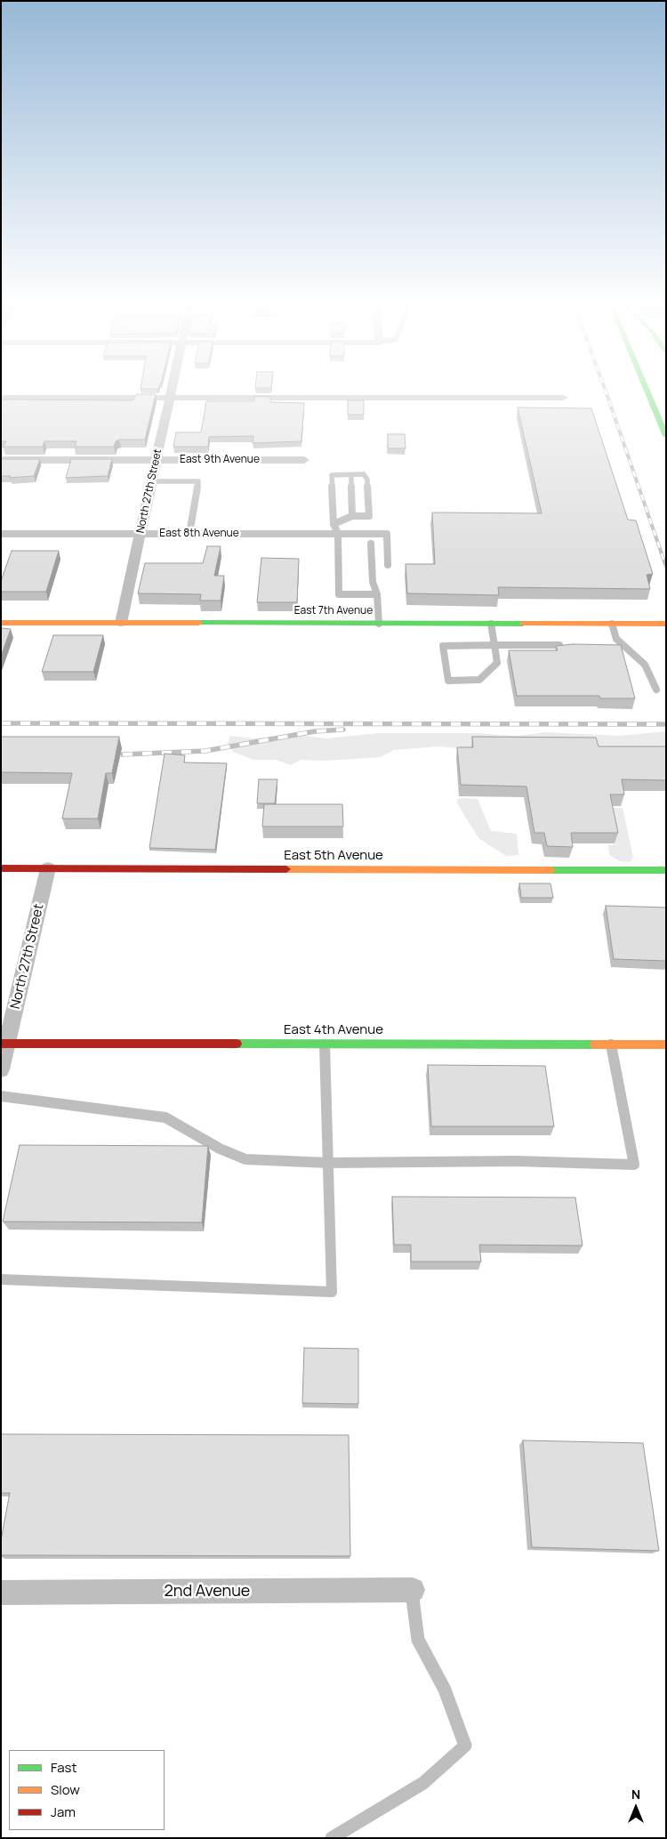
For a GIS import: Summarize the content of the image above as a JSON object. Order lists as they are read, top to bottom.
{
  "streets": {
    "main road": ["East 7th Avenue", "East 5th Avenue", "East 4th Avenue"],
    "street": [
      "East 9th Avenue",
      "North 27th Street",
      "East 8th Avenue",
      "2nd Avenue"
    ]
  },
  "crossings": [
    ["East 9th Avenue", "North 27th Street"],
    ["North 27th Street", "East 8th Avenue"],
    ["North 27th Street", "East 7th Avenue"],
    ["North 27th Street", "East 5th Avenue"],
    ["North 27th Street", "East 4th Avenue"]
  ],
  "legend": ["Fast", "Slow", "Jam"],
  "north": "top"
}
